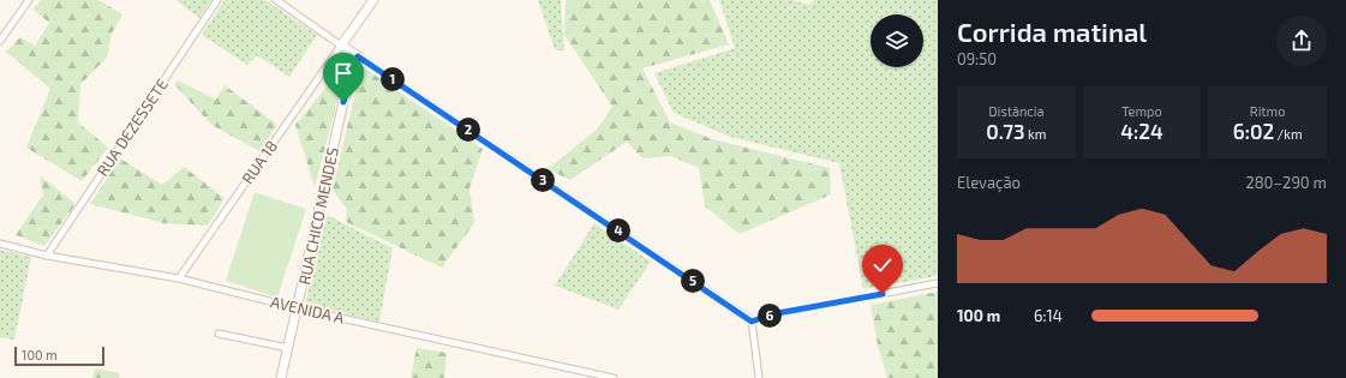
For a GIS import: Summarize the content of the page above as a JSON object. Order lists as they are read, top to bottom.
{
  "streets": {
    "main road": ["RUA CHICO MENDES"],
    "street": ["RUA DEZESSETE", "RUA 18", "AVENIDA A"]
  },
  "crossings": [
    ["RUA DEZESSETE", "AVENIDA A"],
    ["RUA 18", "AVENIDA A"],
    ["RUA CHICO MENDES", "AVENIDA A"]
  ],
  "scale_bar": "100 m",
  "page": {
    "heading": ["Corrida matinal", "09:50"],
    "pins": [
      "1",
      "2",
      "3",
      "4",
      "5",
      "6"
    ],
    "stats": [
      ["Distância", "0.73 km"],
      ["Tempo", "4:24"],
      ["Ritmo", "6:02 /km"]
    ],
    "chart": ["Elevação", "280–290 m"],
    "list": [
      {
        "name": "100 m",
        "note": "6:14"
      }
    ],
    "scale": "100 m"
  }
}
